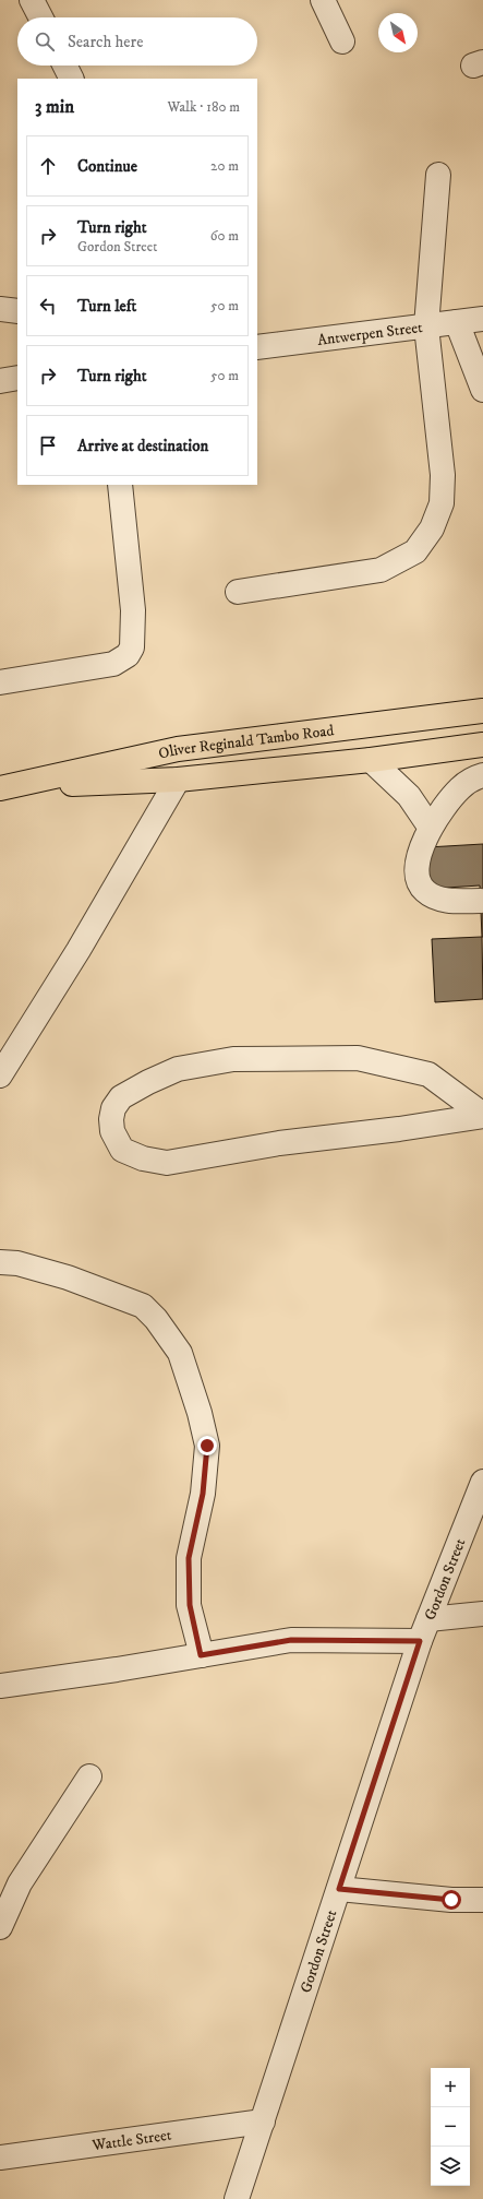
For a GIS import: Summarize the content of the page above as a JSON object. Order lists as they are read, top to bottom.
{
  "streets": {
    "main road": ["Oliver Reginald Tambo Road"],
    "street": ["Antwerpen Street", "Gordon Street", "Wattle Street"]
  },
  "crossings": [
    ["Gordon Street", "Wattle Street"]
  ],
  "north": "bottom right",
  "page": {
    "search": "Search here",
    "heading": ["3 min", "Walk · 180 m"],
    "list": [
      ["Continue", "20 m"],
      ["Turn right", "Gordon Street", "60 m"],
      ["Turn left", "50 m"],
      ["Turn right", "50 m"],
      "Arrive at destination"
    ],
    "map_buttons": ["+", "−"]
  }
}
